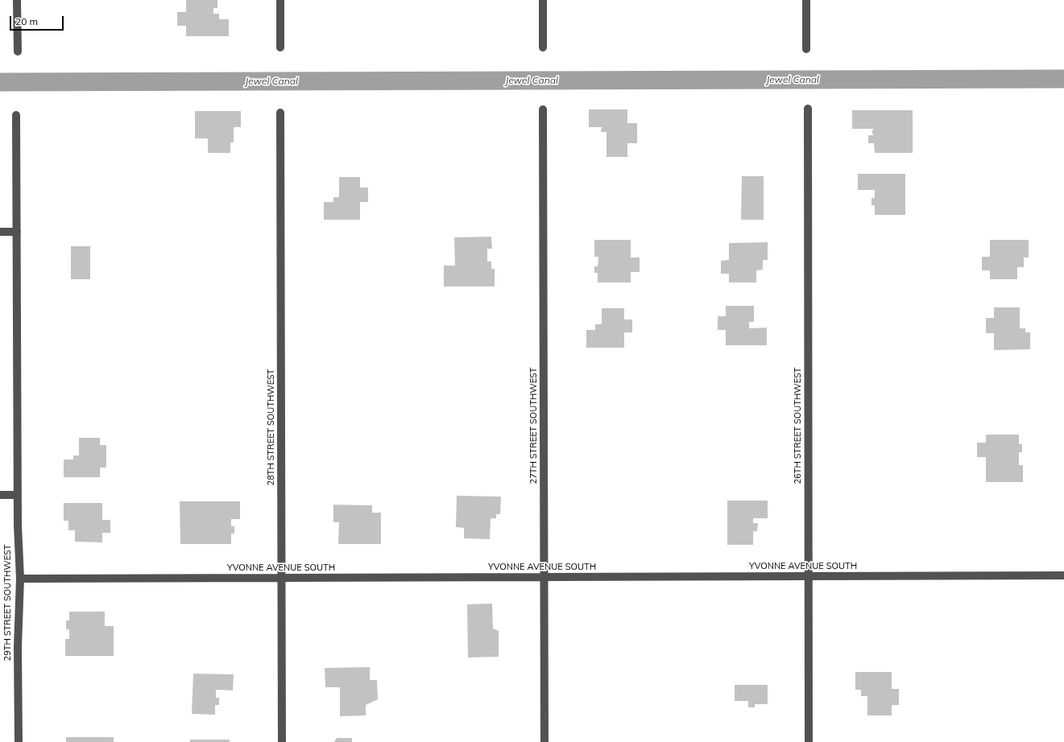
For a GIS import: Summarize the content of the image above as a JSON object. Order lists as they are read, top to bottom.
{
  "streets": {
    "street": [
      "27TH STREET SOUTHWEST",
      "26TH STREET SOUTHWEST",
      "28TH STREET SOUTHWEST",
      "YVONNE AVENUE SOUTH",
      "29TH STREET SOUTHWEST"
    ]
  },
  "crossings": [
    ["27TH STREET SOUTHWEST", "YVONNE AVENUE SOUTH"],
    ["26TH STREET SOUTHWEST", "YVONNE AVENUE SOUTH"],
    ["28TH STREET SOUTHWEST", "YVONNE AVENUE SOUTH"],
    ["YVONNE AVENUE SOUTH", "29TH STREET SOUTHWEST"]
  ],
  "water": ["Jewel Canal"],
  "scale_bar": "20 m"
}
